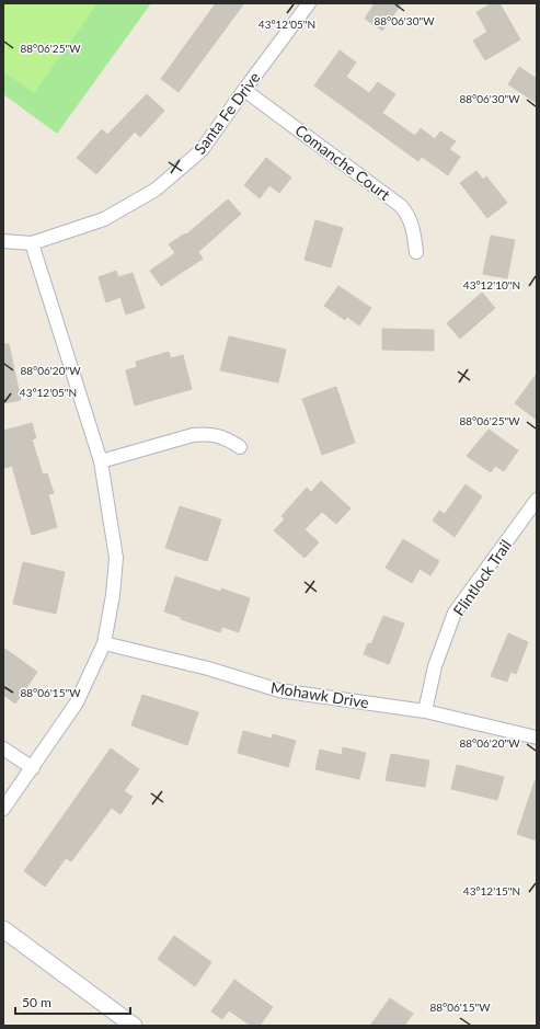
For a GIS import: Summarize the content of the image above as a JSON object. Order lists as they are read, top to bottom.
{
  "streets": {
    "street": [
      "Santa Fe Drive",
      "Comanche Court",
      "Flintlock Trail",
      "Mohawk Drive"
    ]
  },
  "crossings": [
    ["Santa Fe Drive", "Comanche Court"],
    ["Flintlock Trail", "Mohawk Drive"]
  ],
  "scale_bar": "50 m",
  "coordinates": [
    "88°06'30\"W",
    "43°12'05\"N",
    "88°06'25\"W",
    "43°12'10\"N",
    "88°06'20\"W",
    "88°06'15\"W",
    "43°12'15\"N"
  ]
}
